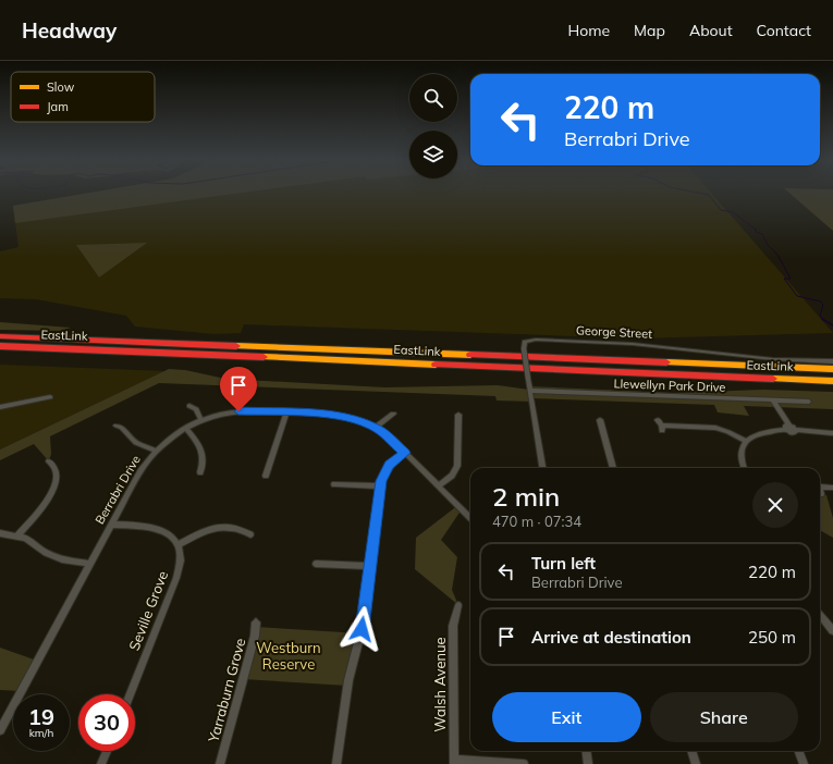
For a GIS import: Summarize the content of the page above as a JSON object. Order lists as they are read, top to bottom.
{
  "streets": {
    "highway": ["EastLink"],
    "street": [
      "George Street",
      "Llewellyn Park Drive",
      "Berrabri Drive",
      "Seville Grove",
      "Walsh Avenue",
      "Yarraburn Grove"
    ]
  },
  "crossings": [
    ["George Street", "Llewellyn Park Drive"]
  ],
  "parks": ["Westburn Reserve"],
  "legend": ["Slow", "Jam"],
  "page": {
    "header": "Headway",
    "nav": [
      "Home",
      "Map",
      "About",
      "Contact"
    ],
    "turn": ["220 m", "Berrabri Drive"],
    "heading": ["2 min", "470 m · 07:34"],
    "list": [
      {
        "name": "Turn left",
        "note": "Berrabri Drive",
        "value": "220 m"
      },
      {
        "name": "Arrive at destination",
        "value": "250 m"
      }
    ],
    "buttons": ["Exit", "Share"],
    "speed": "19 km/h",
    "limit": "30"
  }
}
